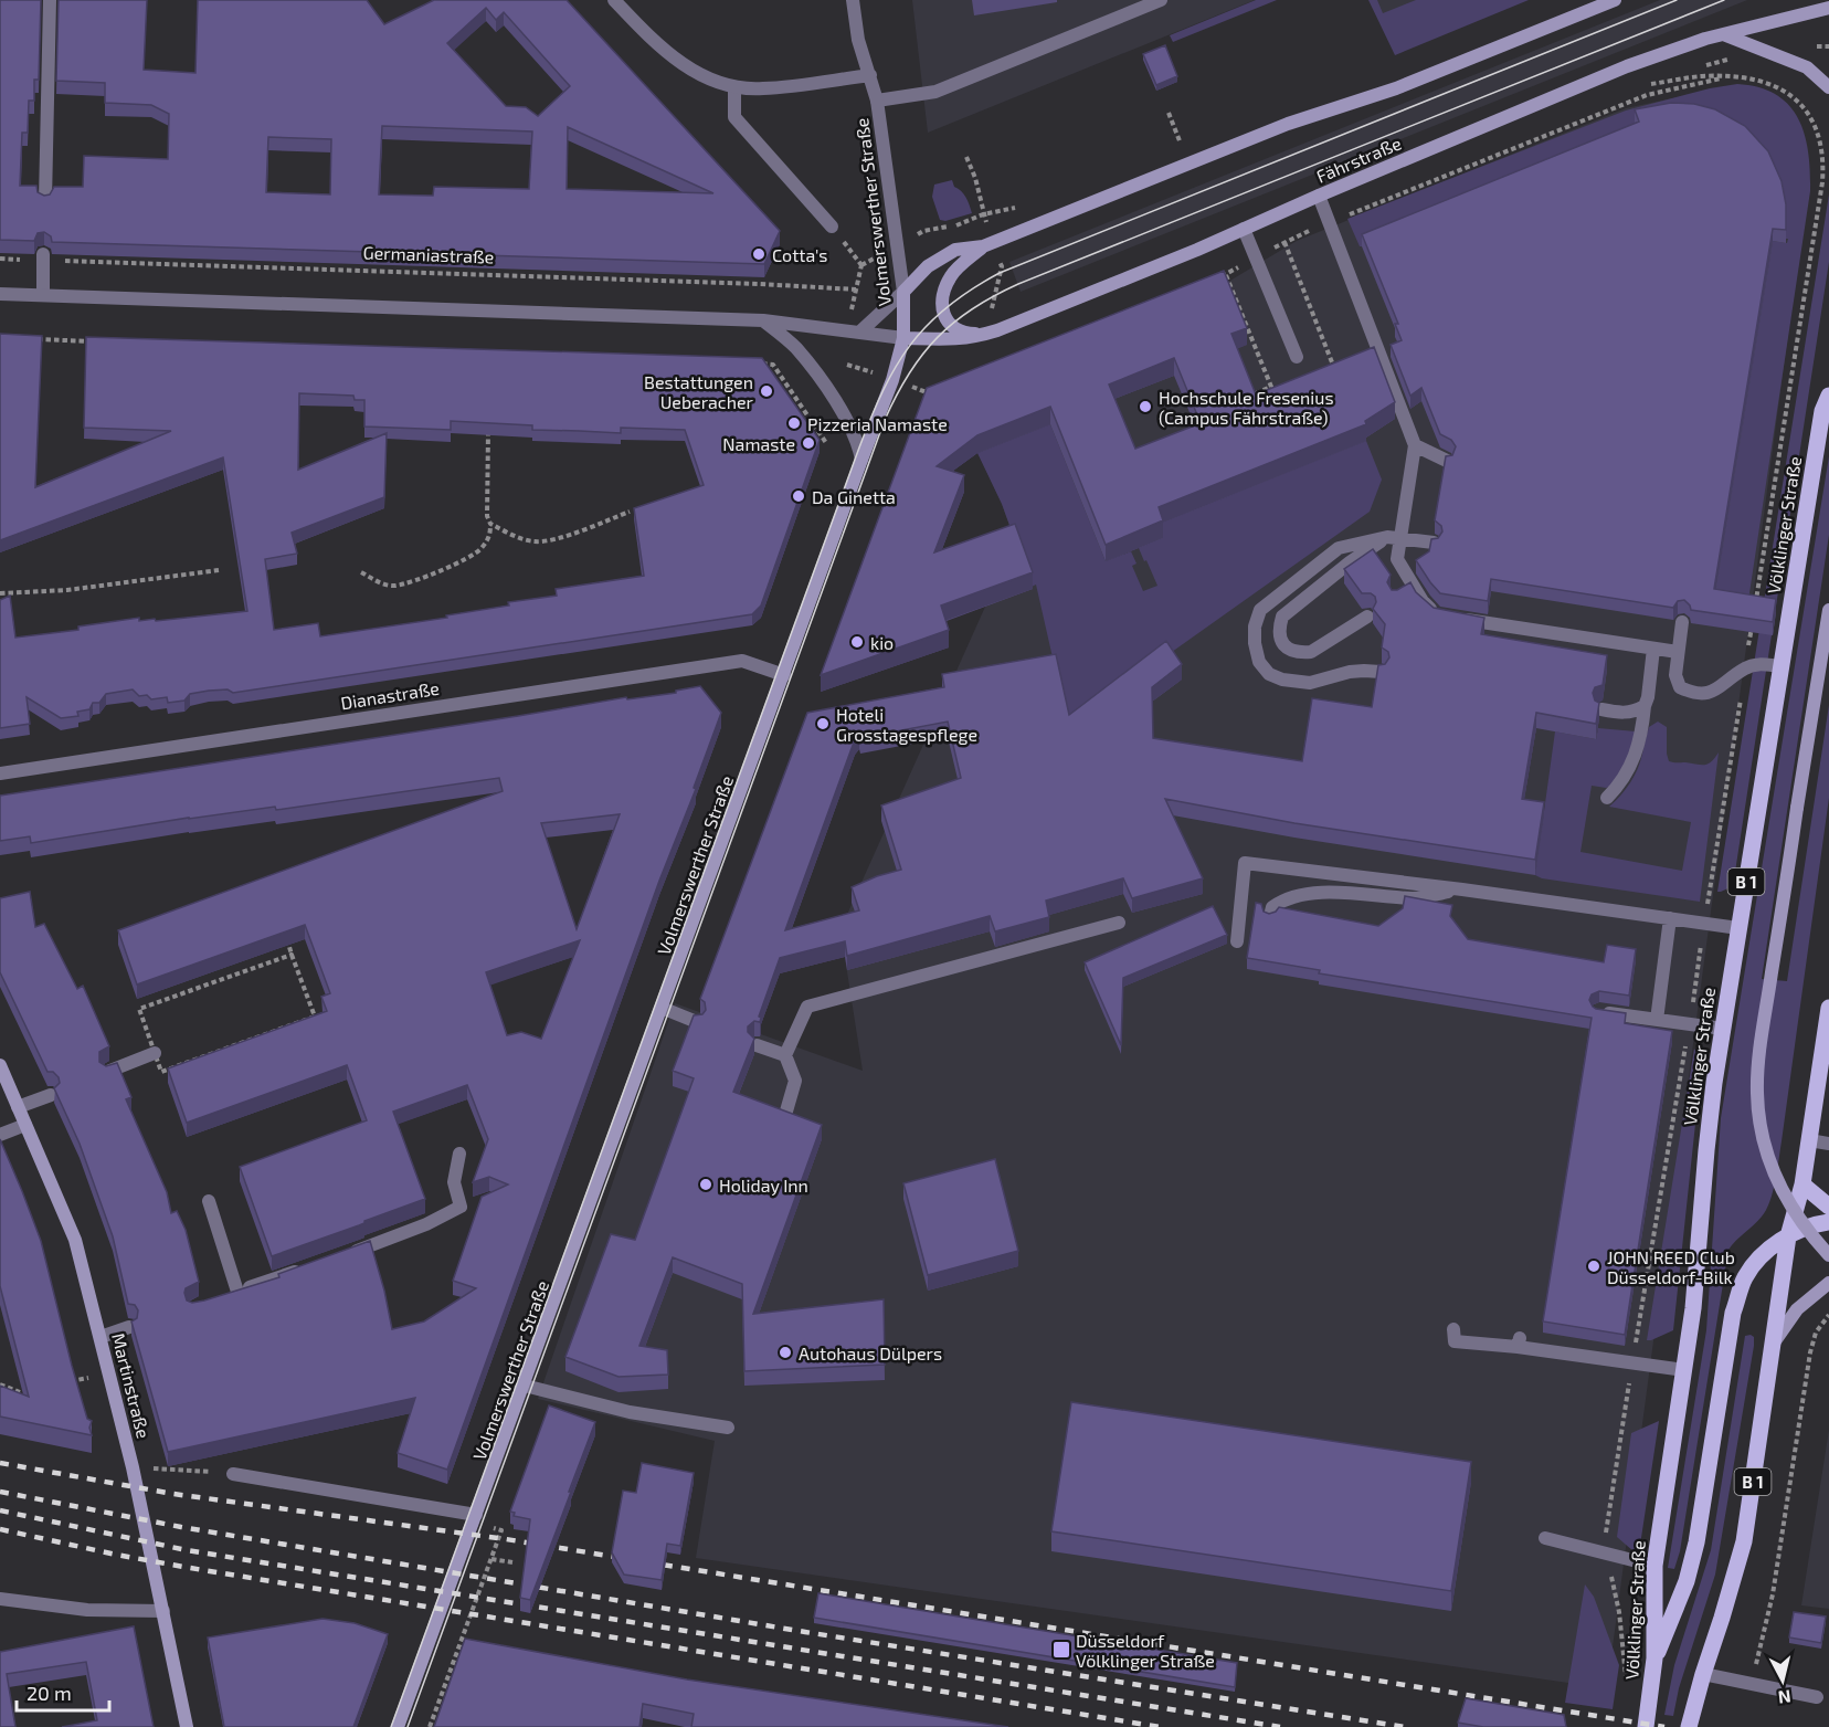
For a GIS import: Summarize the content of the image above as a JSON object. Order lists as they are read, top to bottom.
{
  "streets": {
    "main road": ["Völklinger Straße", "B 1"],
    "street": [
      "Fährstraße",
      "Volmerswerther Straße",
      "Dianastraße",
      "Martinstraße"
    ],
    "path": ["Germaniastraße"]
  },
  "crossings": [
    ["Fährstraße", "Volmerswerther Straße"],
    ["Volmerswerther Straße", "Germaniastraße"],
    ["Volmerswerther Straße", "Dianastraße"],
    ["Völklinger Straße", "B 1"]
  ],
  "places": {
    "other": [
      "Cotta's",
      "Bestattungen Ueberacher",
      "Hochschule Fresenius (Campus Fährstraße)",
      "Pizzeria Namaste",
      "Namaste",
      "Da Ginetta",
      "kio",
      "Hoteli Grosstagespflege",
      "Holiday Inn",
      "JOHN REED Club Düsseldorf-Bilk",
      "Autohaus Dülpers"
    ],
    "transit": ["Düsseldorf Völklinger Straße"]
  },
  "scale_bar": "20 m",
  "north": "bottom"
}
